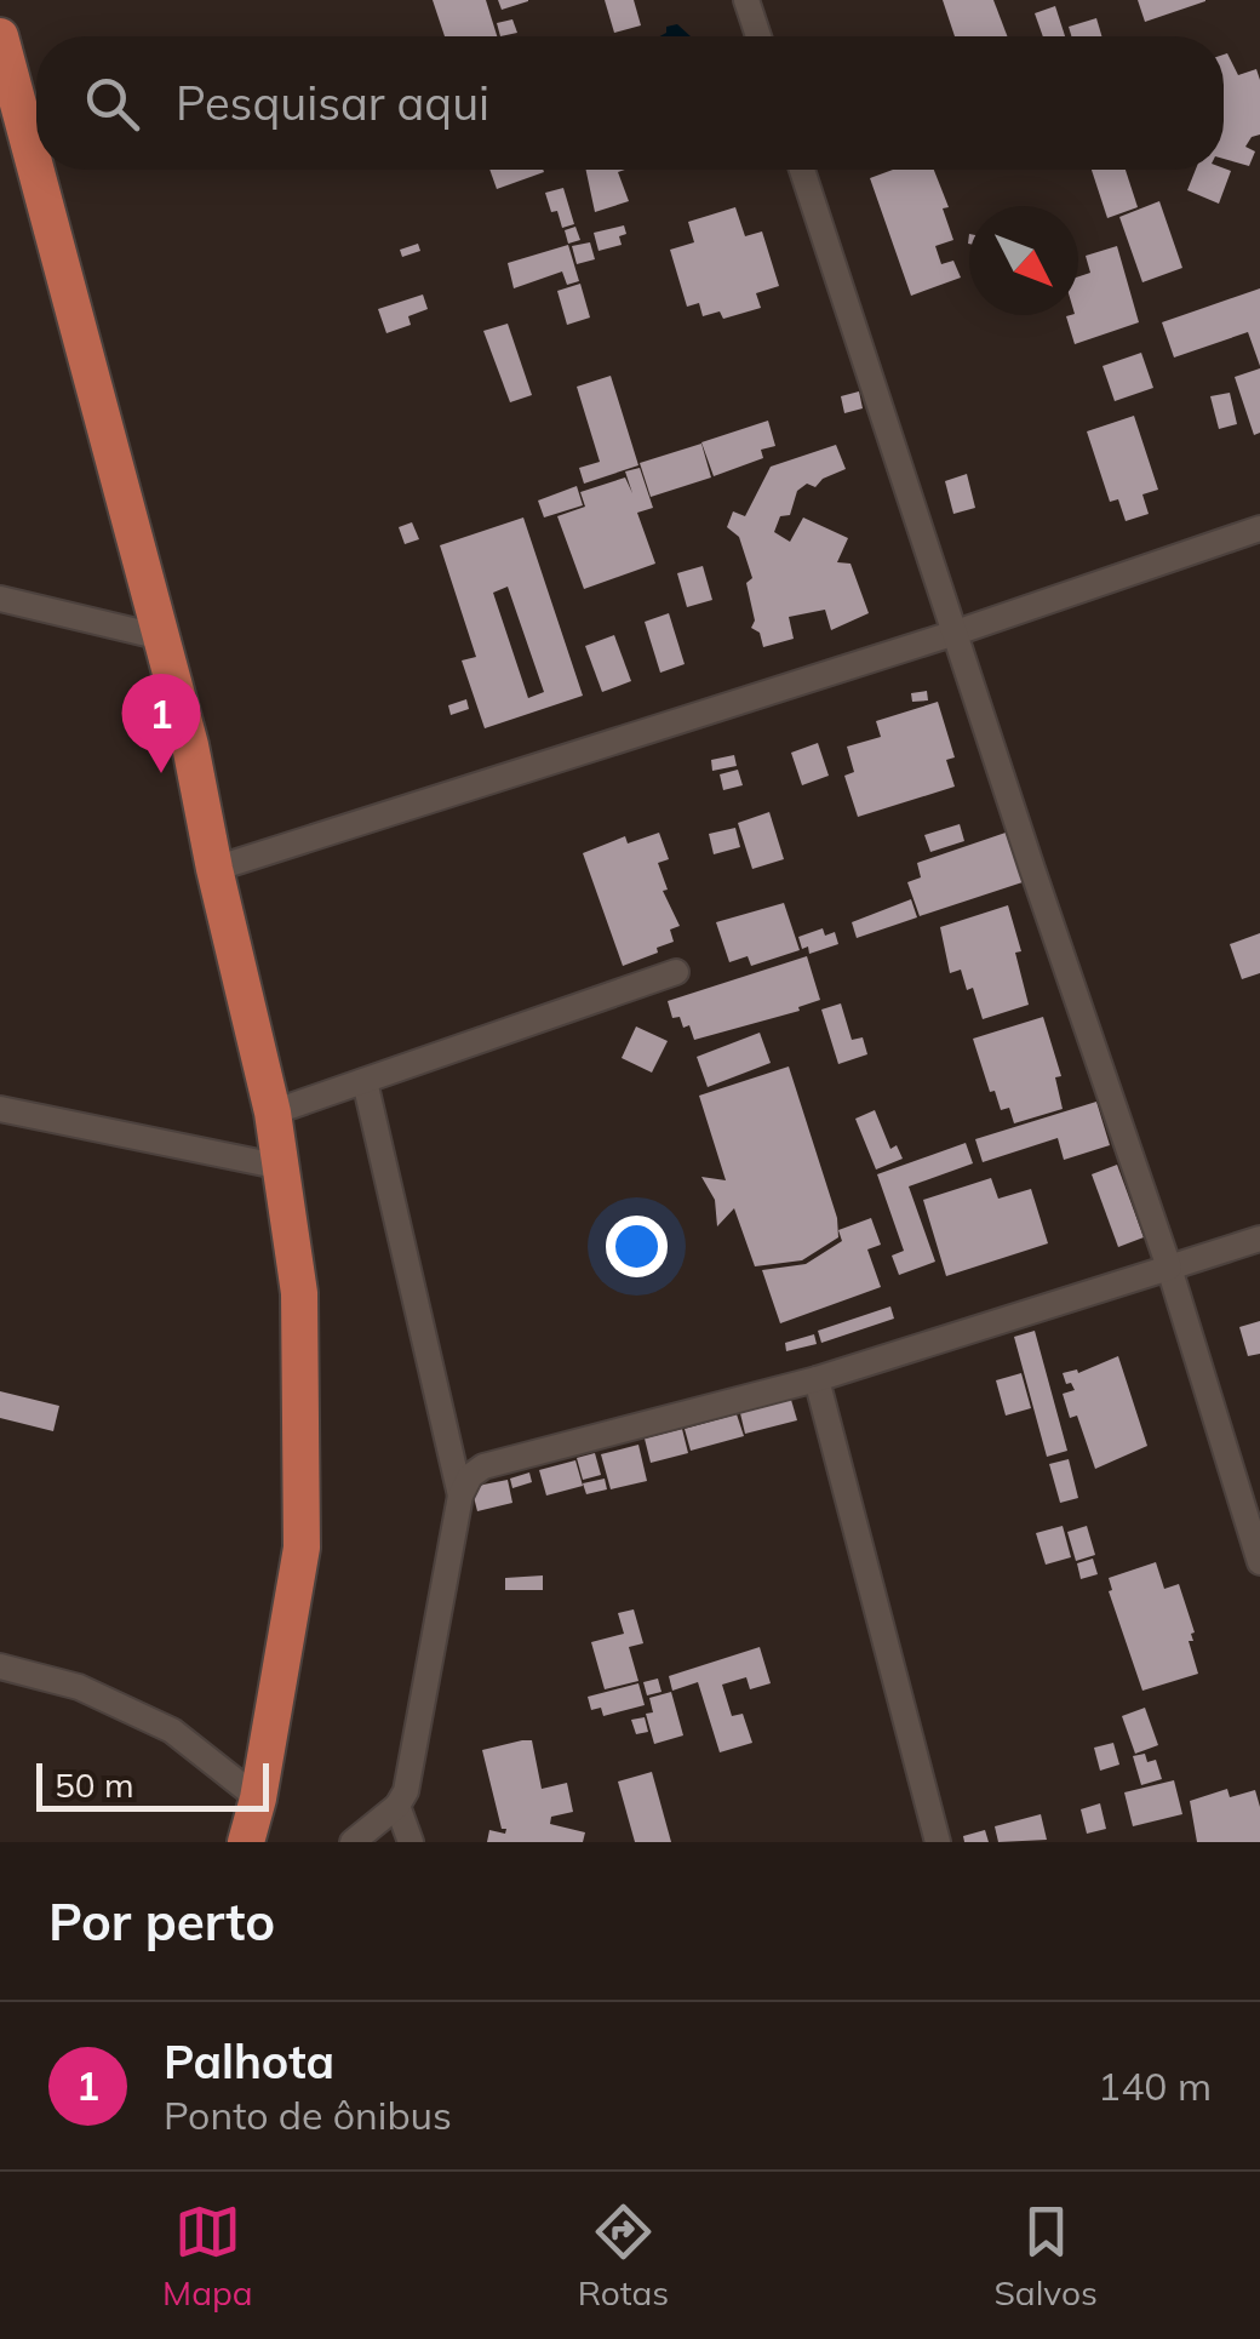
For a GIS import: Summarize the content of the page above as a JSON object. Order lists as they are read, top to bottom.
{
  "scale_bar": "50 m",
  "north": "bottom right",
  "page": {
    "search": "Pesquisar aqui",
    "pins": "1",
    "scale": "50 m",
    "heading": "Por perto",
    "list": [
      {
        "mark": "1",
        "name": "Palhota",
        "note": "Ponto de ônibus",
        "value": "140 m"
      }
    ],
    "nav": ["Mapa", "Rotas", "Salvos"]
  }
}
